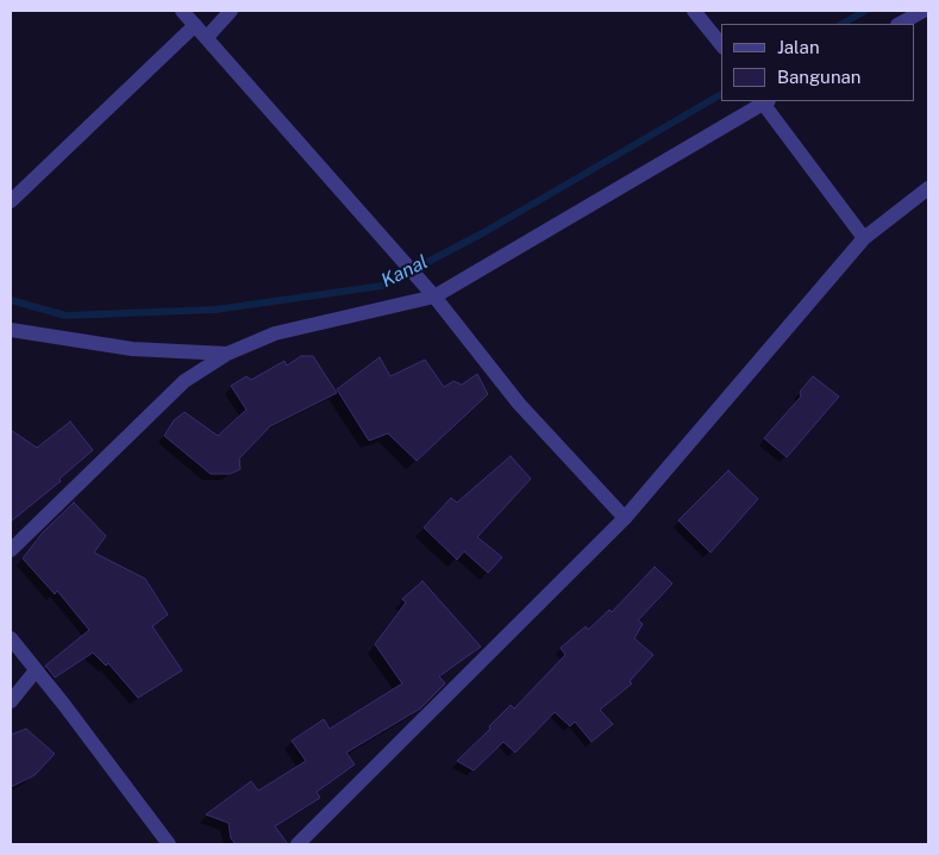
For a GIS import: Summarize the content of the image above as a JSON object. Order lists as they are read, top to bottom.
{
  "water": ["Kanal"],
  "legend": ["Jalan", "Bangunan"]
}
